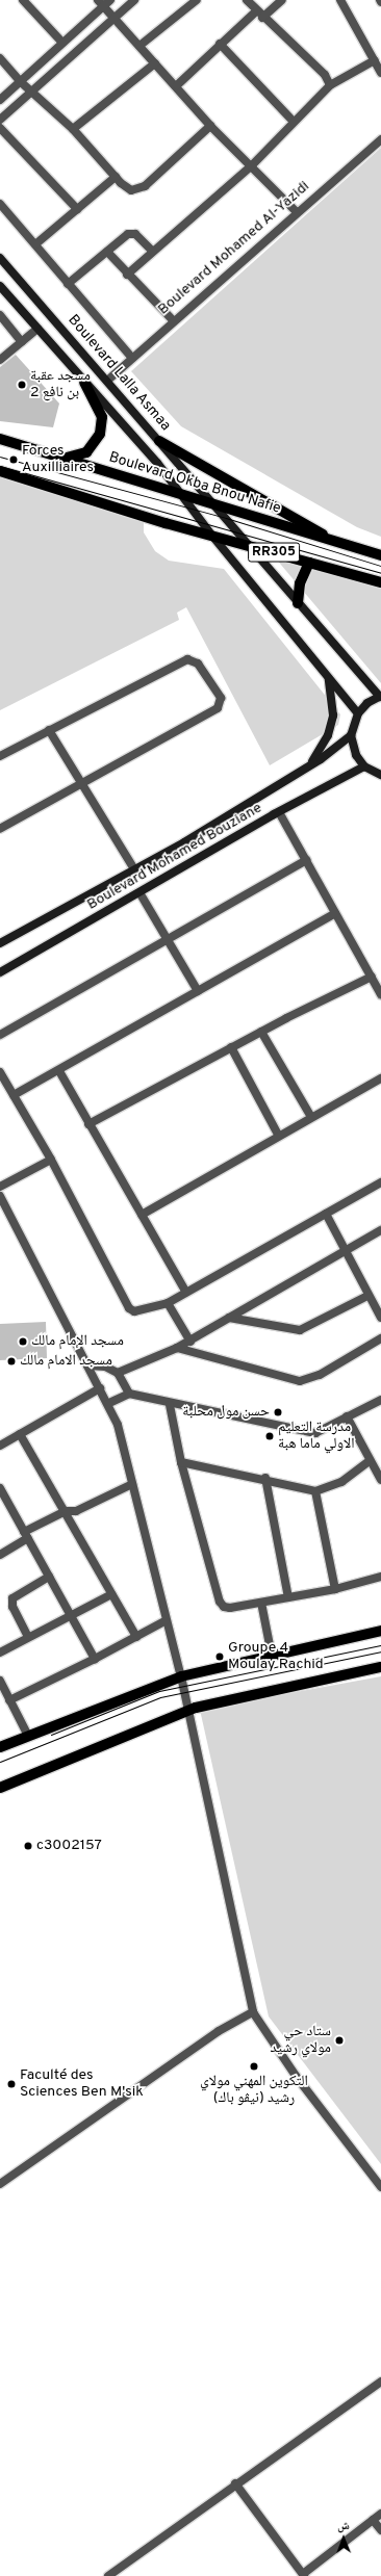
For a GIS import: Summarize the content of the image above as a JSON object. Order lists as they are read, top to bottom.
{
  "streets": {
    "main road": [
      "Boulevard Lalla Asmaa",
      "Boulevard Okba Bnou Nafie",
      "RR305",
      "Boulevard Mohamed Bouziane"
    ],
    "street": ["Boulevard Mohamed Al-Yazidi"]
  },
  "crossings": [
    ["Boulevard Mohamed Al-Yazidi", "Boulevard Lalla Asmaa"],
    ["Boulevard Lalla Asmaa", "Boulevard Okba Bnou Nafie"],
    ["Boulevard Lalla Asmaa", "RR305"]
  ],
  "places": [
    "مسجد عقبة بن نافع 2",
    "Forces Auxilliaires",
    "مسجد الإمام مالك",
    "مسجد الامام مالك",
    "حسن مول محلبة",
    "مدرسة التعليم الاولي ماما هبة",
    "Groupe 4 Moulay Rachid",
    "c3002157",
    "ستاد حي مولاي رشيد",
    "التكوين المهني مولاي رشيد (نيڤو باك)",
    "Faculté des Sciences Ben M'sik"
  ],
  "north": "top"
}
